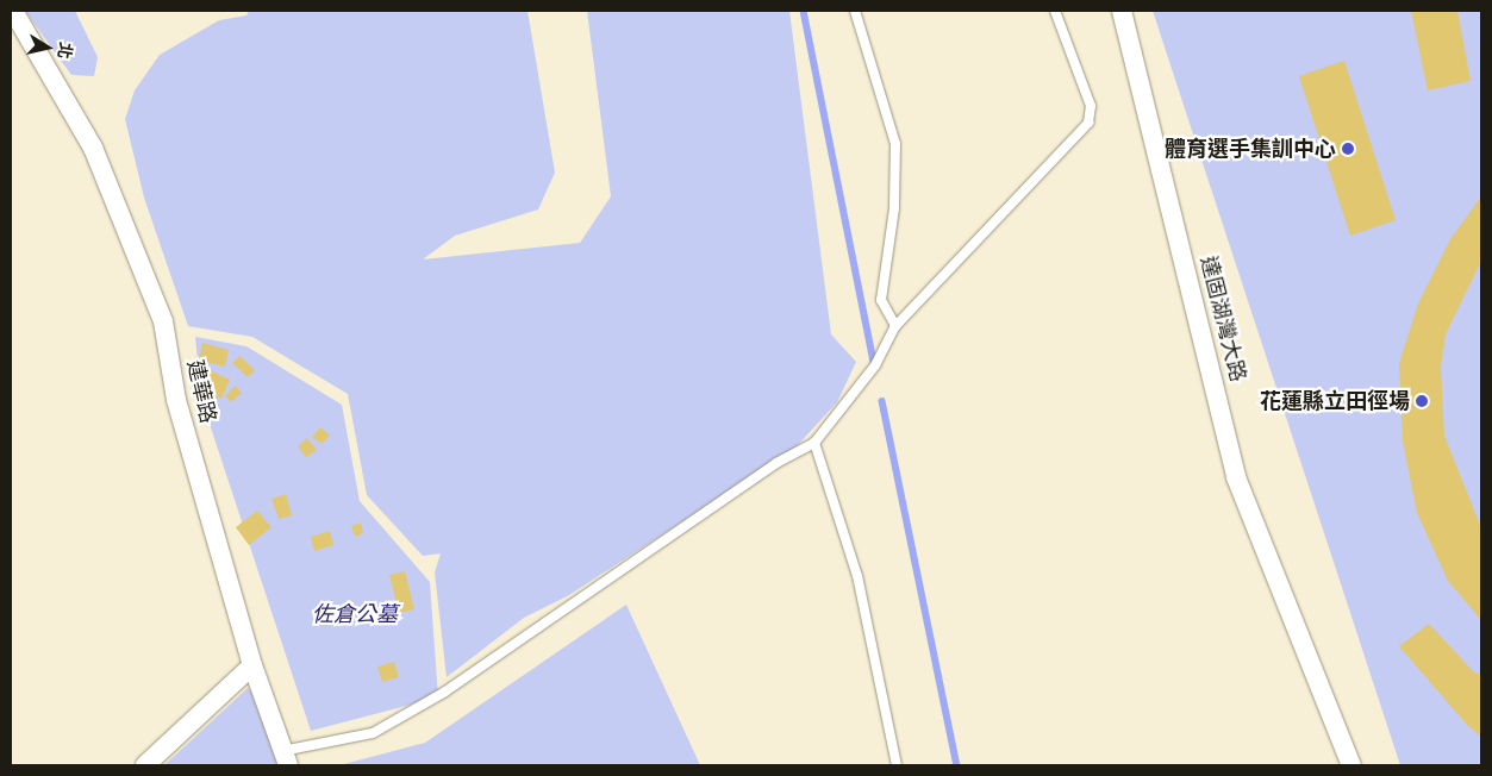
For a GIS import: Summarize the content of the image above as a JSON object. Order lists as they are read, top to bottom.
{
  "streets": {
    "street": ["達固湖灣大路", "建華路"]
  },
  "parks": ["佐倉公墓"],
  "places": ["體育選手集訓中心", "花蓮縣立田徑場"],
  "north": "right"
}
